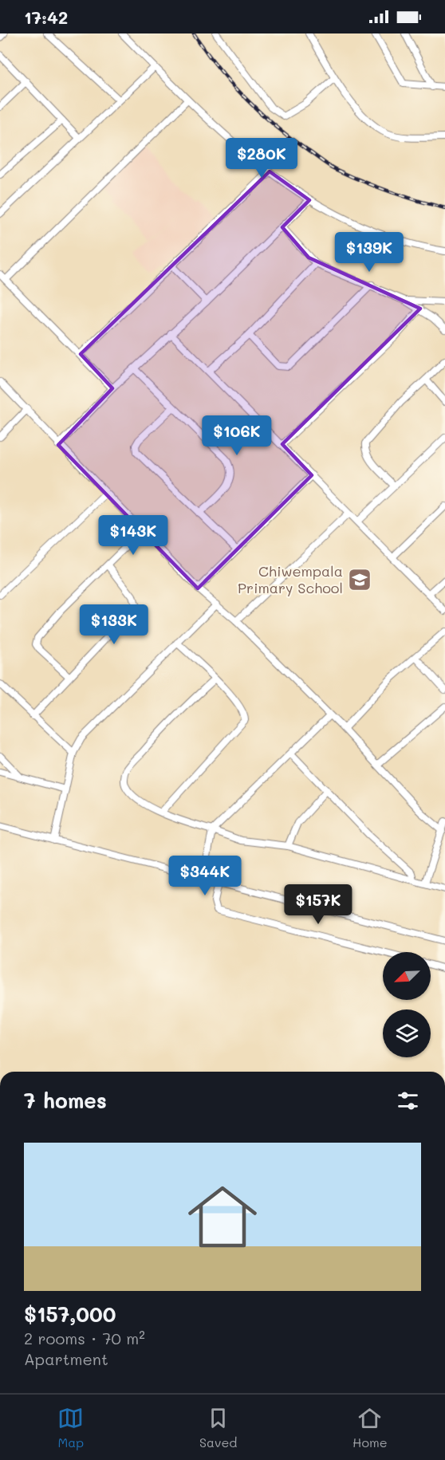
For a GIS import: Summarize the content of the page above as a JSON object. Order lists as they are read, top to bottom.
{
  "places": {
    "school or university": ["Chiwempala Primary School"]
  },
  "north": "bottom left",
  "page": {
    "status": "17:42",
    "price": [
      "$280K",
      "$139K",
      "$106K",
      "$143K",
      "$133K",
      "$344K",
      "$157K"
    ],
    "heading": "7 homes",
    "list": [
      {
        "name": "$157,000",
        "note": "2 rooms · 70 m² · Apartment"
      }
    ],
    "tabs": ["Map", "Saved", "Home"]
  }
}
